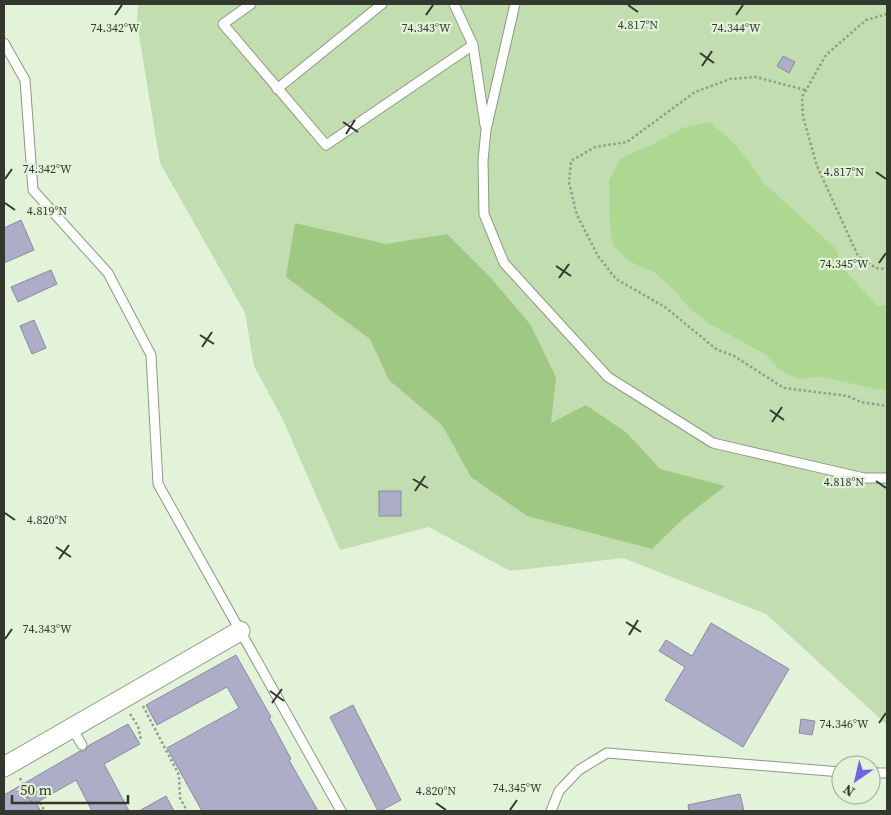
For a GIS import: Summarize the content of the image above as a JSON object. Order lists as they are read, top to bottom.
{
  "scale_bar": "50 m",
  "north": "bottom left",
  "coordinates": [
    "4.817°N",
    "74.342°W",
    "74.343°W",
    "74.344°W",
    "4.819°N",
    "74.345°W",
    "4.818°N",
    "4.820°N",
    "74.346°W"
  ]
}
